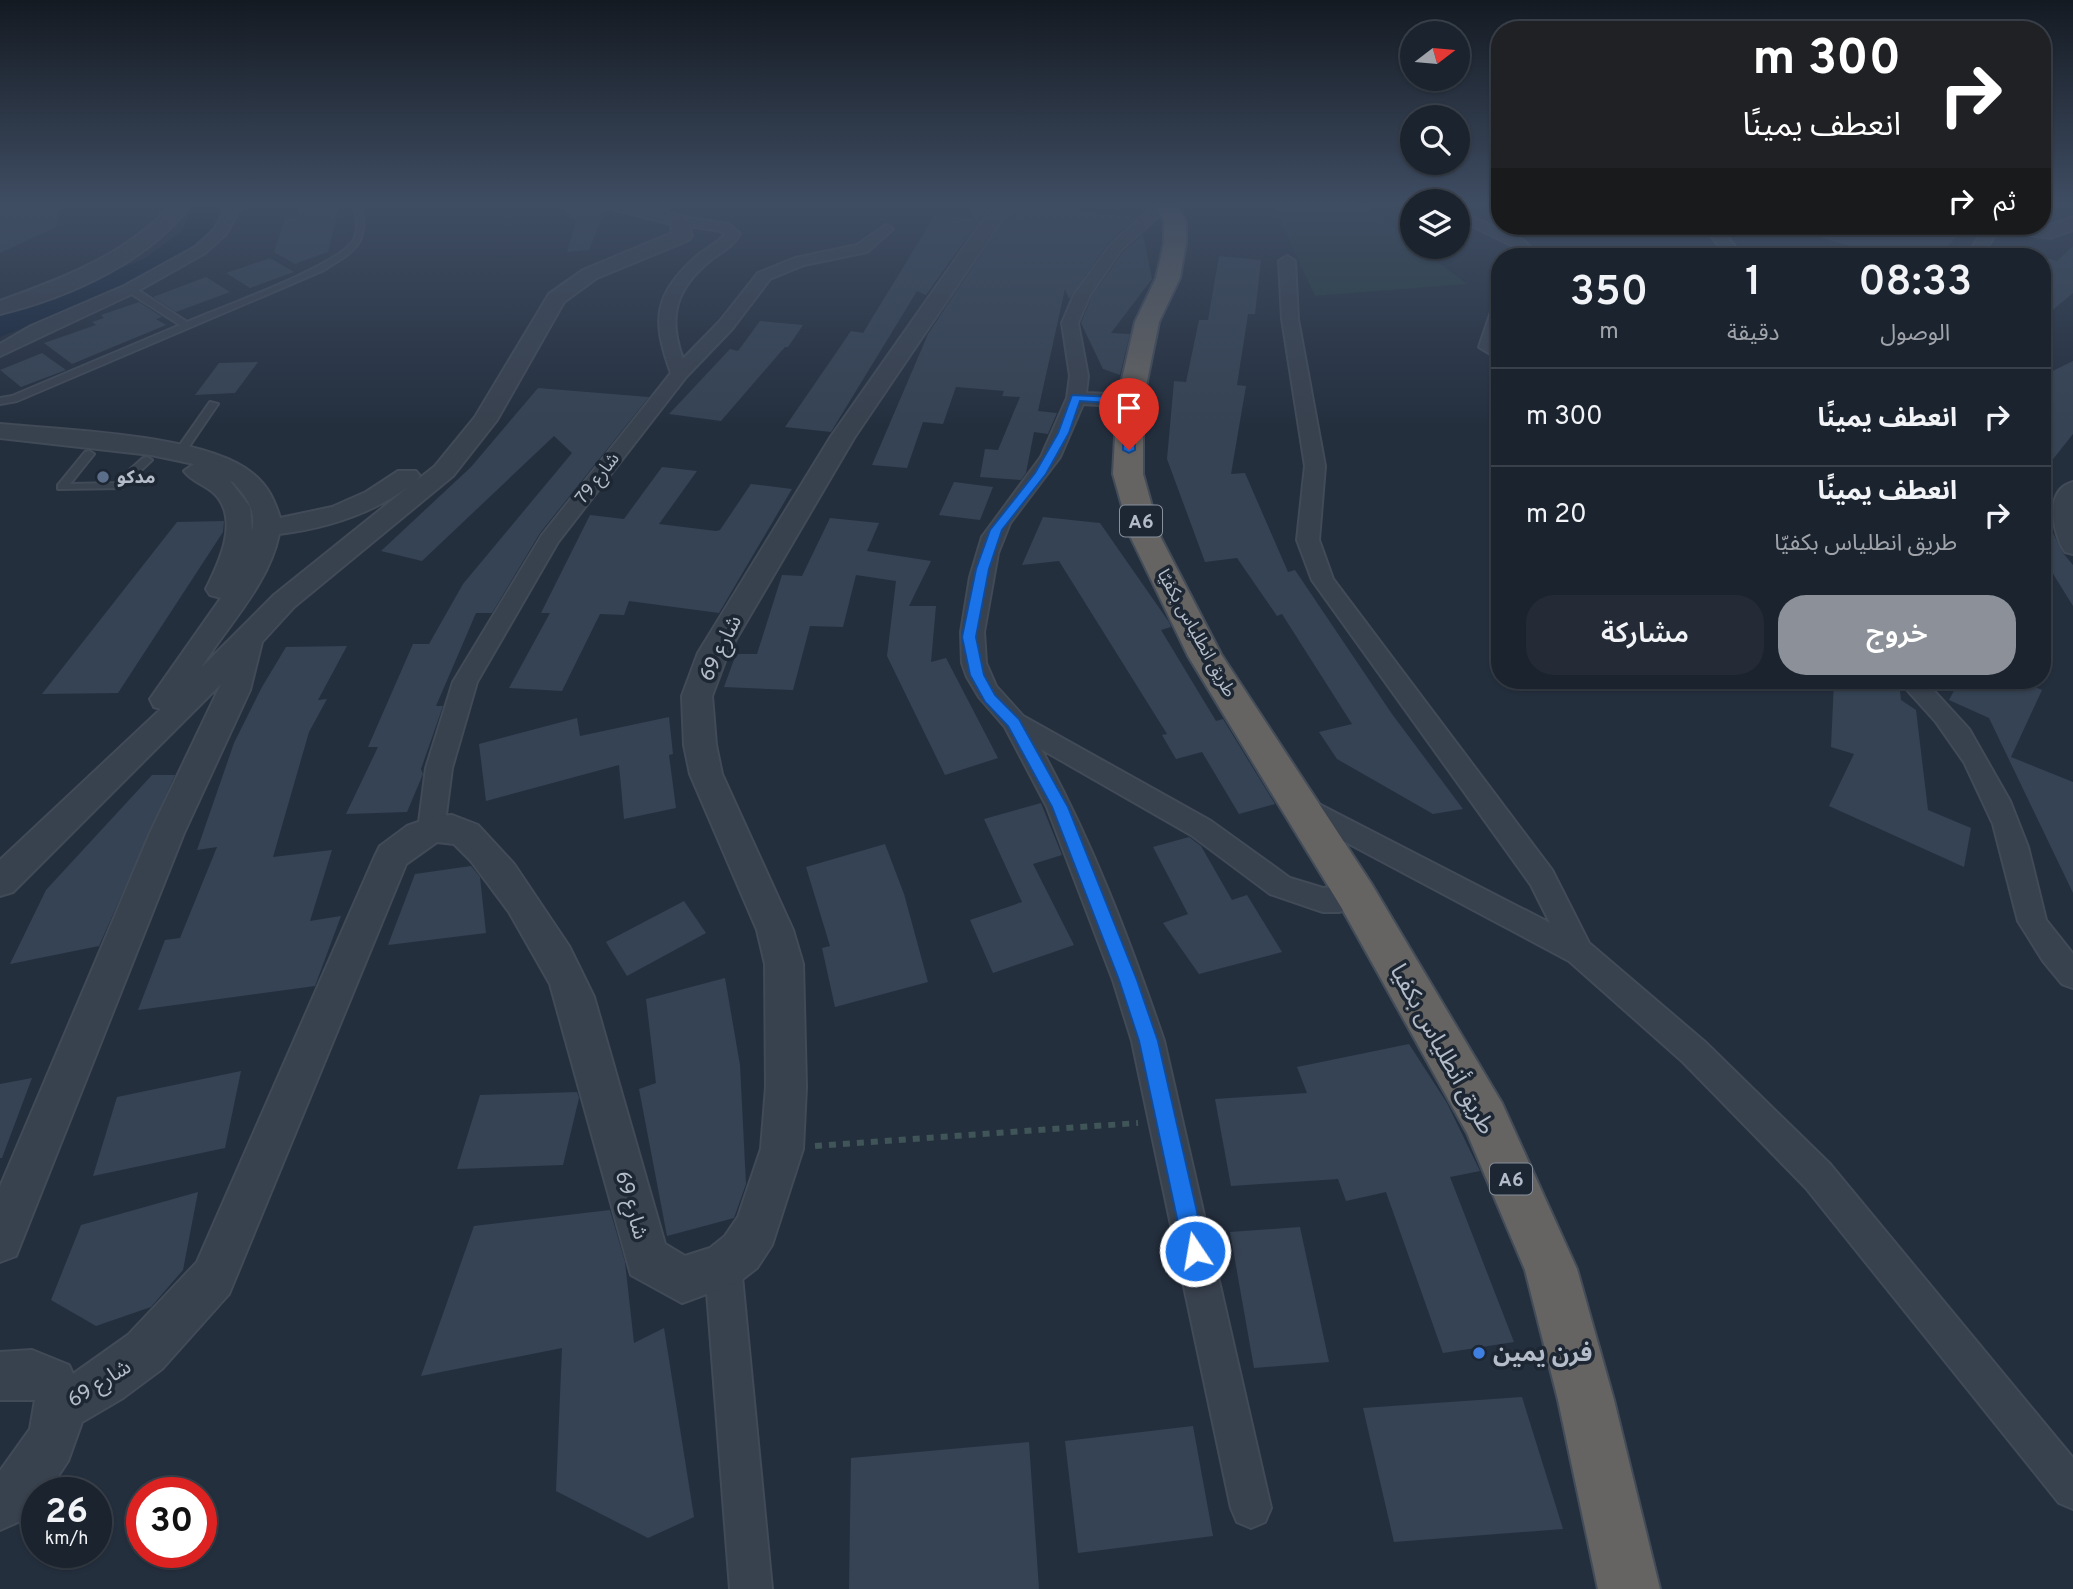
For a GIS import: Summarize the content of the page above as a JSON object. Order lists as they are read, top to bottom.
{
  "streets": {
    "highway": ["A6", "طريق انطلياس بكفيّا", "طريق أنطلياس بكفيا"],
    "street": ["شارع 79", "شارع 69"]
  },
  "crossings": [
    ["شارع 79", "شارع 69"],
    ["طريق انطلياس بكفيّا", "طريق أنطلياس بكفيا"]
  ],
  "places": ["مدكو", "فرن يمين"],
  "north": "right",
  "page": {
    "turn": ["300 m", "انعطف يمينًا"],
    "then": "ثم",
    "eta": [
      "08:33",
      "الوصول",
      "1",
      "دقيقة",
      "350",
      "m"
    ],
    "list": [
      {
        "name": "انعطف يمينًا",
        "value": "300 m"
      },
      {
        "name": "انعطف يمينًا",
        "note": "طريق انطلياس بكفيّا",
        "value": "20 m"
      }
    ],
    "buttons": ["خروج", "مشاركة"],
    "speed": "26 km/h",
    "limit": "30"
  }
}
